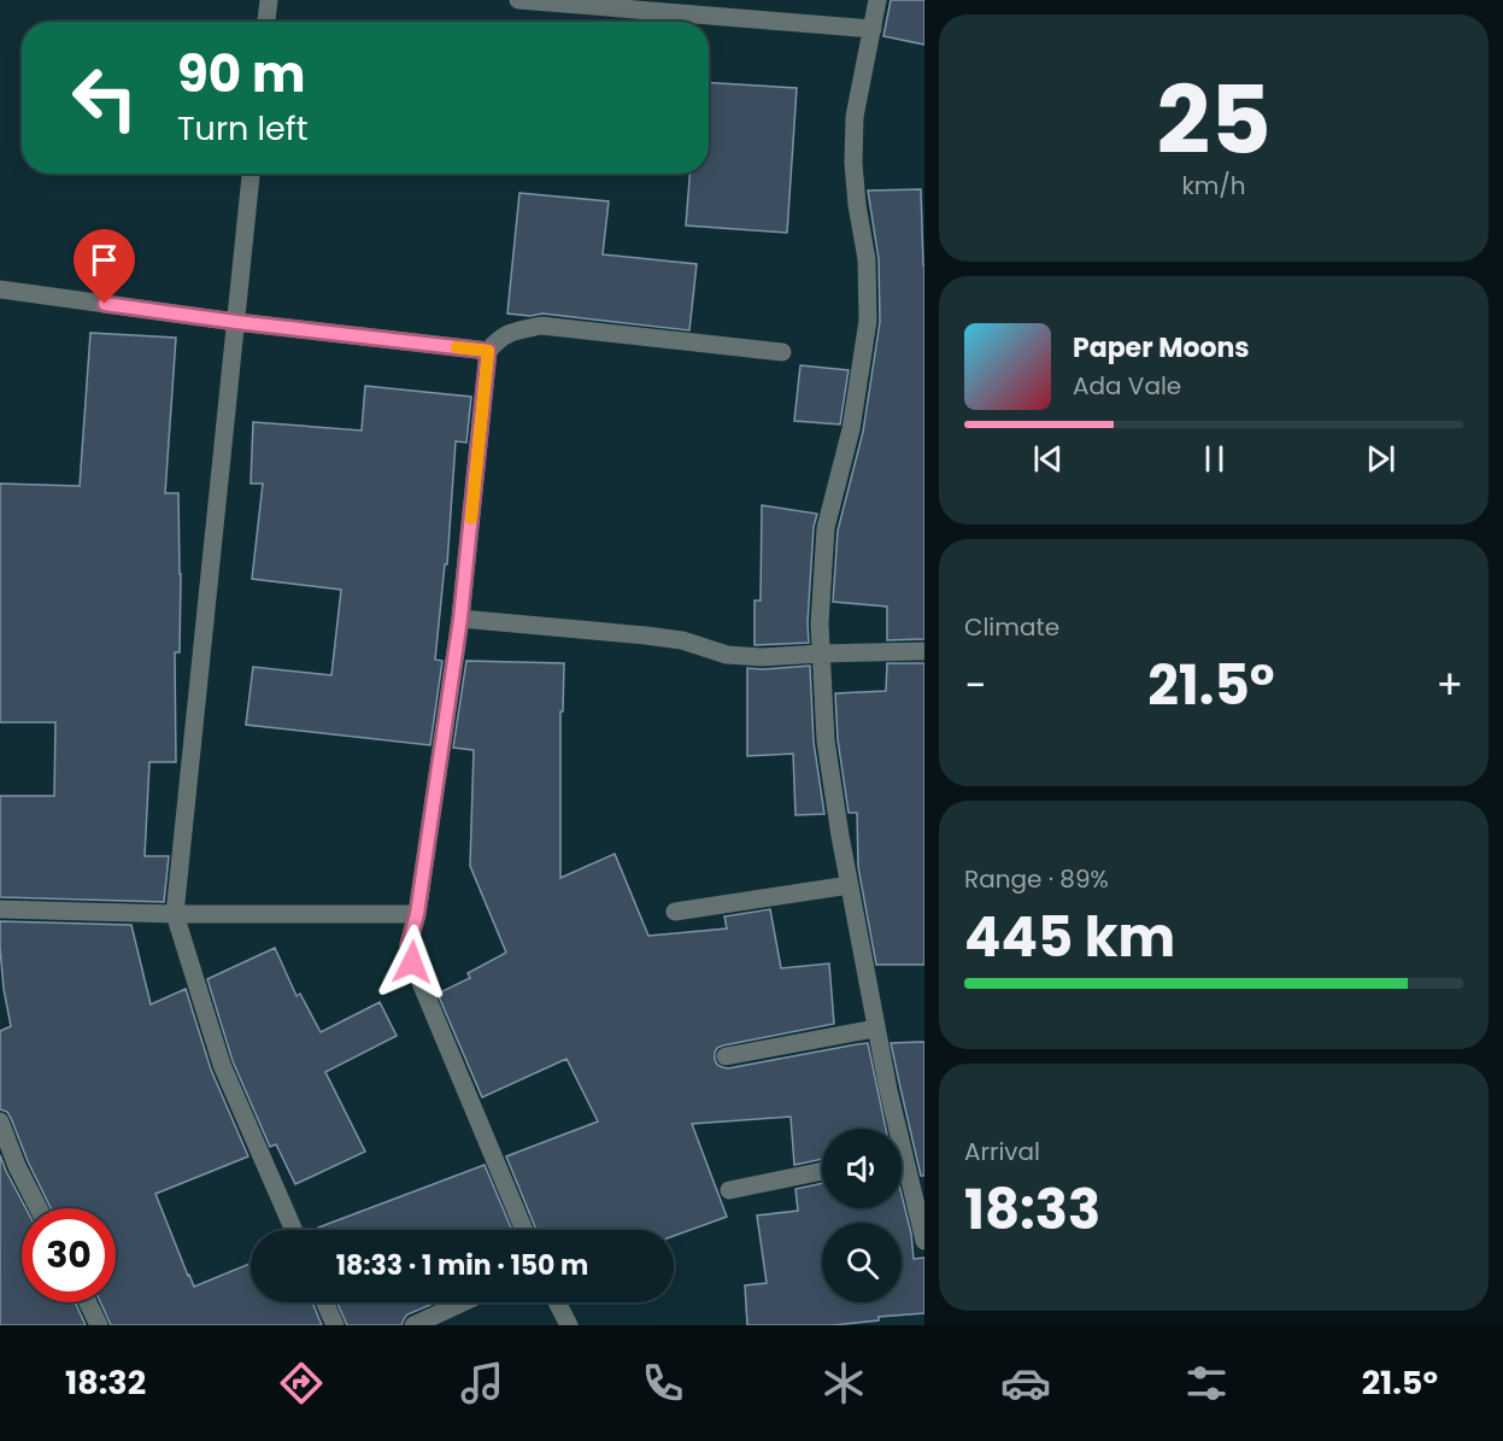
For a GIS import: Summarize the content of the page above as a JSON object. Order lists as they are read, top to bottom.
{
  "page": {
    "tile": [
      ["25", "km/h"],
      "Climate",
      ["Range · 89%", "445 km"],
      ["Arrival", "18:33"]
    ],
    "turn": ["90 m", "Turn left"],
    "song": ["Paper Moons", "Ada Vale"],
    "heat": ["−", "21.5°", "+"],
    "limit": "30",
    "trip": "18:33 · 1 min · 150 m",
    "tabs": ["18:32", "21.5°"]
  }
}
